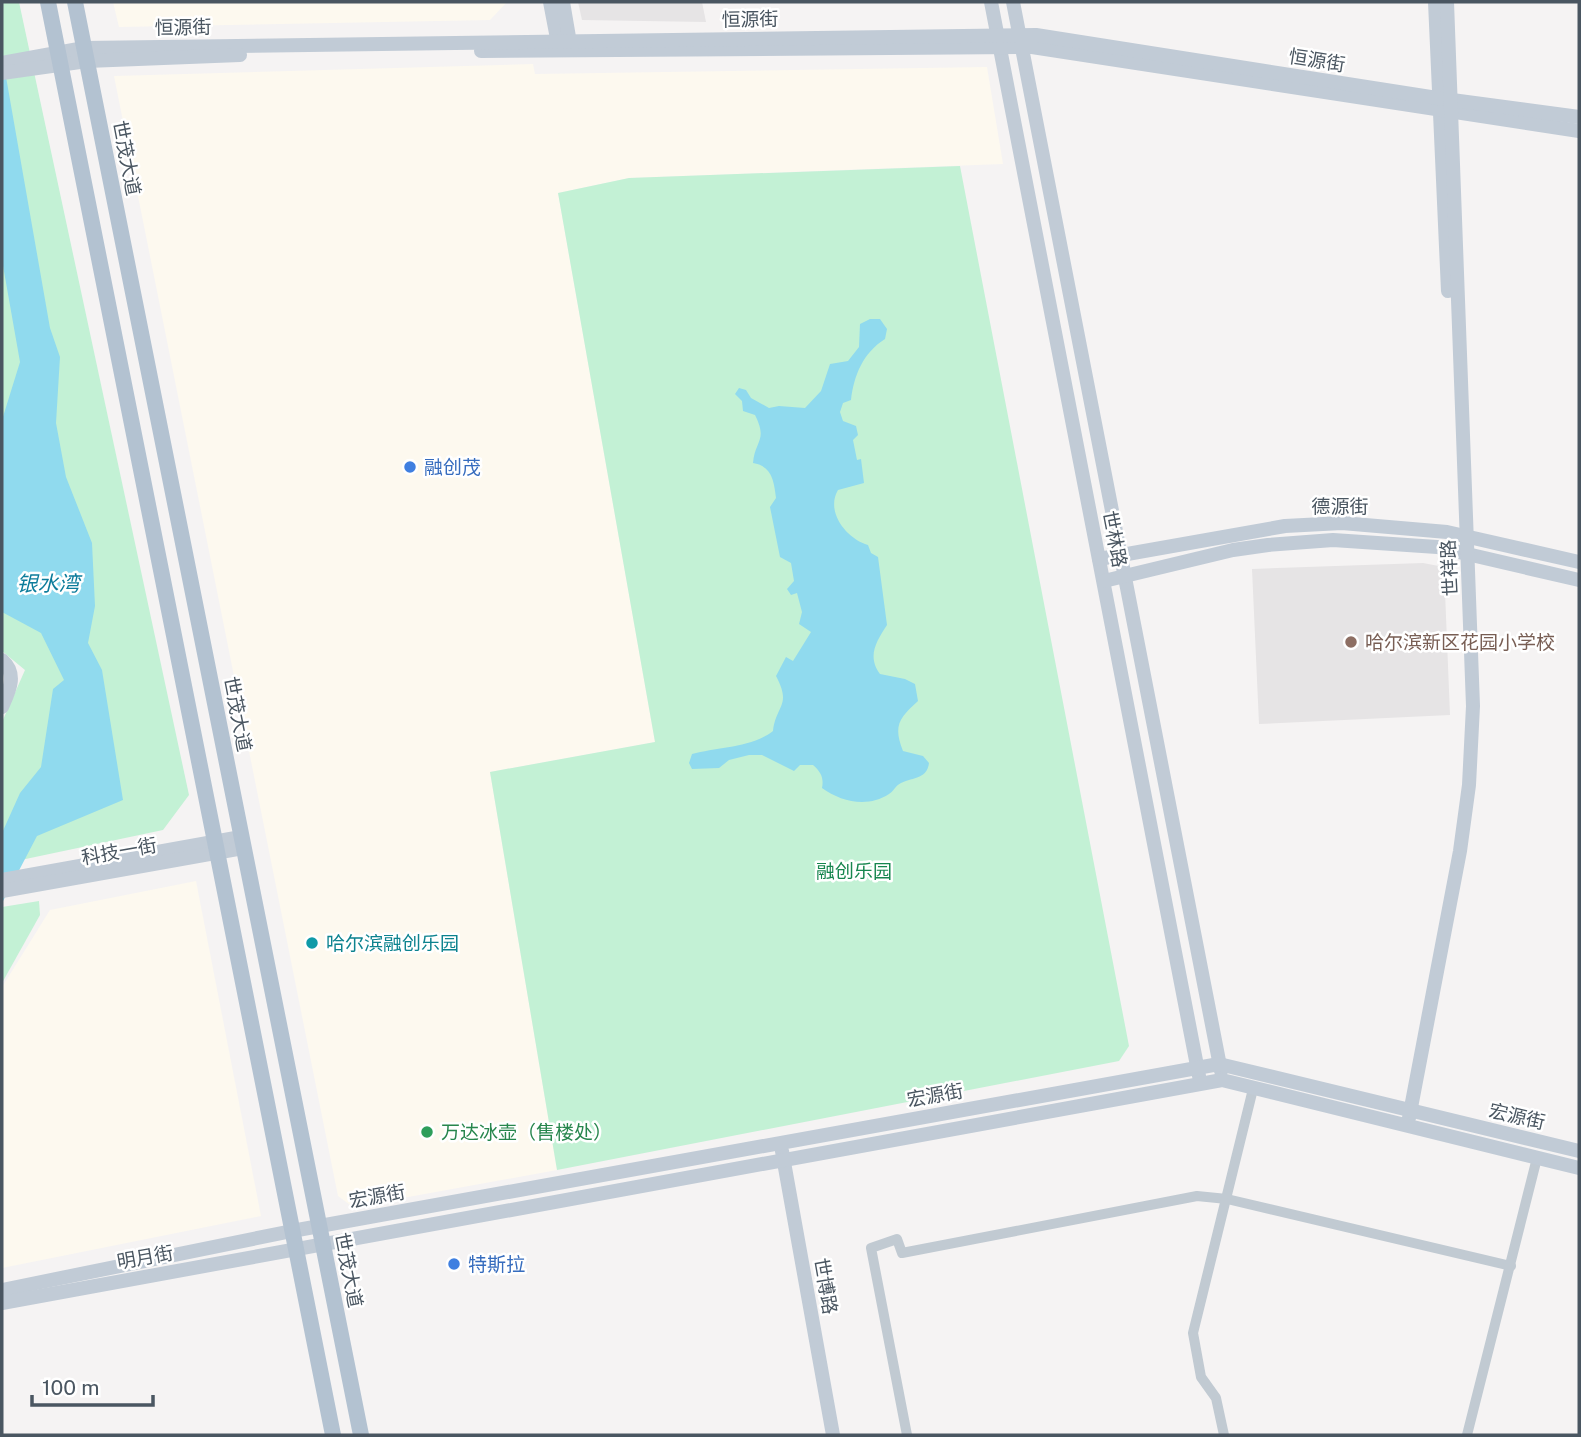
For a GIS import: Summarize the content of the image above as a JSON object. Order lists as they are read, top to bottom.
{
  "streets": {
    "main road": [
      "恒源街",
      "世茂大道",
      "德源街",
      "世林路",
      "世祥路",
      "科技一街",
      "宏源街",
      "明月街",
      "世博路"
    ]
  },
  "crossings": [
    ["恒源街", "世茂大道"],
    ["恒源街", "世林路"],
    ["恒源街", "世祥路"],
    ["世茂大道", "科技一街"],
    ["世茂大道", "宏源街"],
    ["德源街", "世林路"],
    ["德源街", "世祥路"],
    ["世林路", "宏源街"],
    ["世祥路", "宏源街"],
    ["宏源街", "明月街"],
    ["宏源街", "世博路"]
  ],
  "water": ["银水湾"],
  "parks": ["融创乐园"],
  "places": [
    "融创茂",
    "哈尔滨新区花园小学校",
    "哈尔滨融创乐园",
    "万达冰壶（售楼处）",
    "特斯拉"
  ],
  "scale_bar": "100 m"
}
